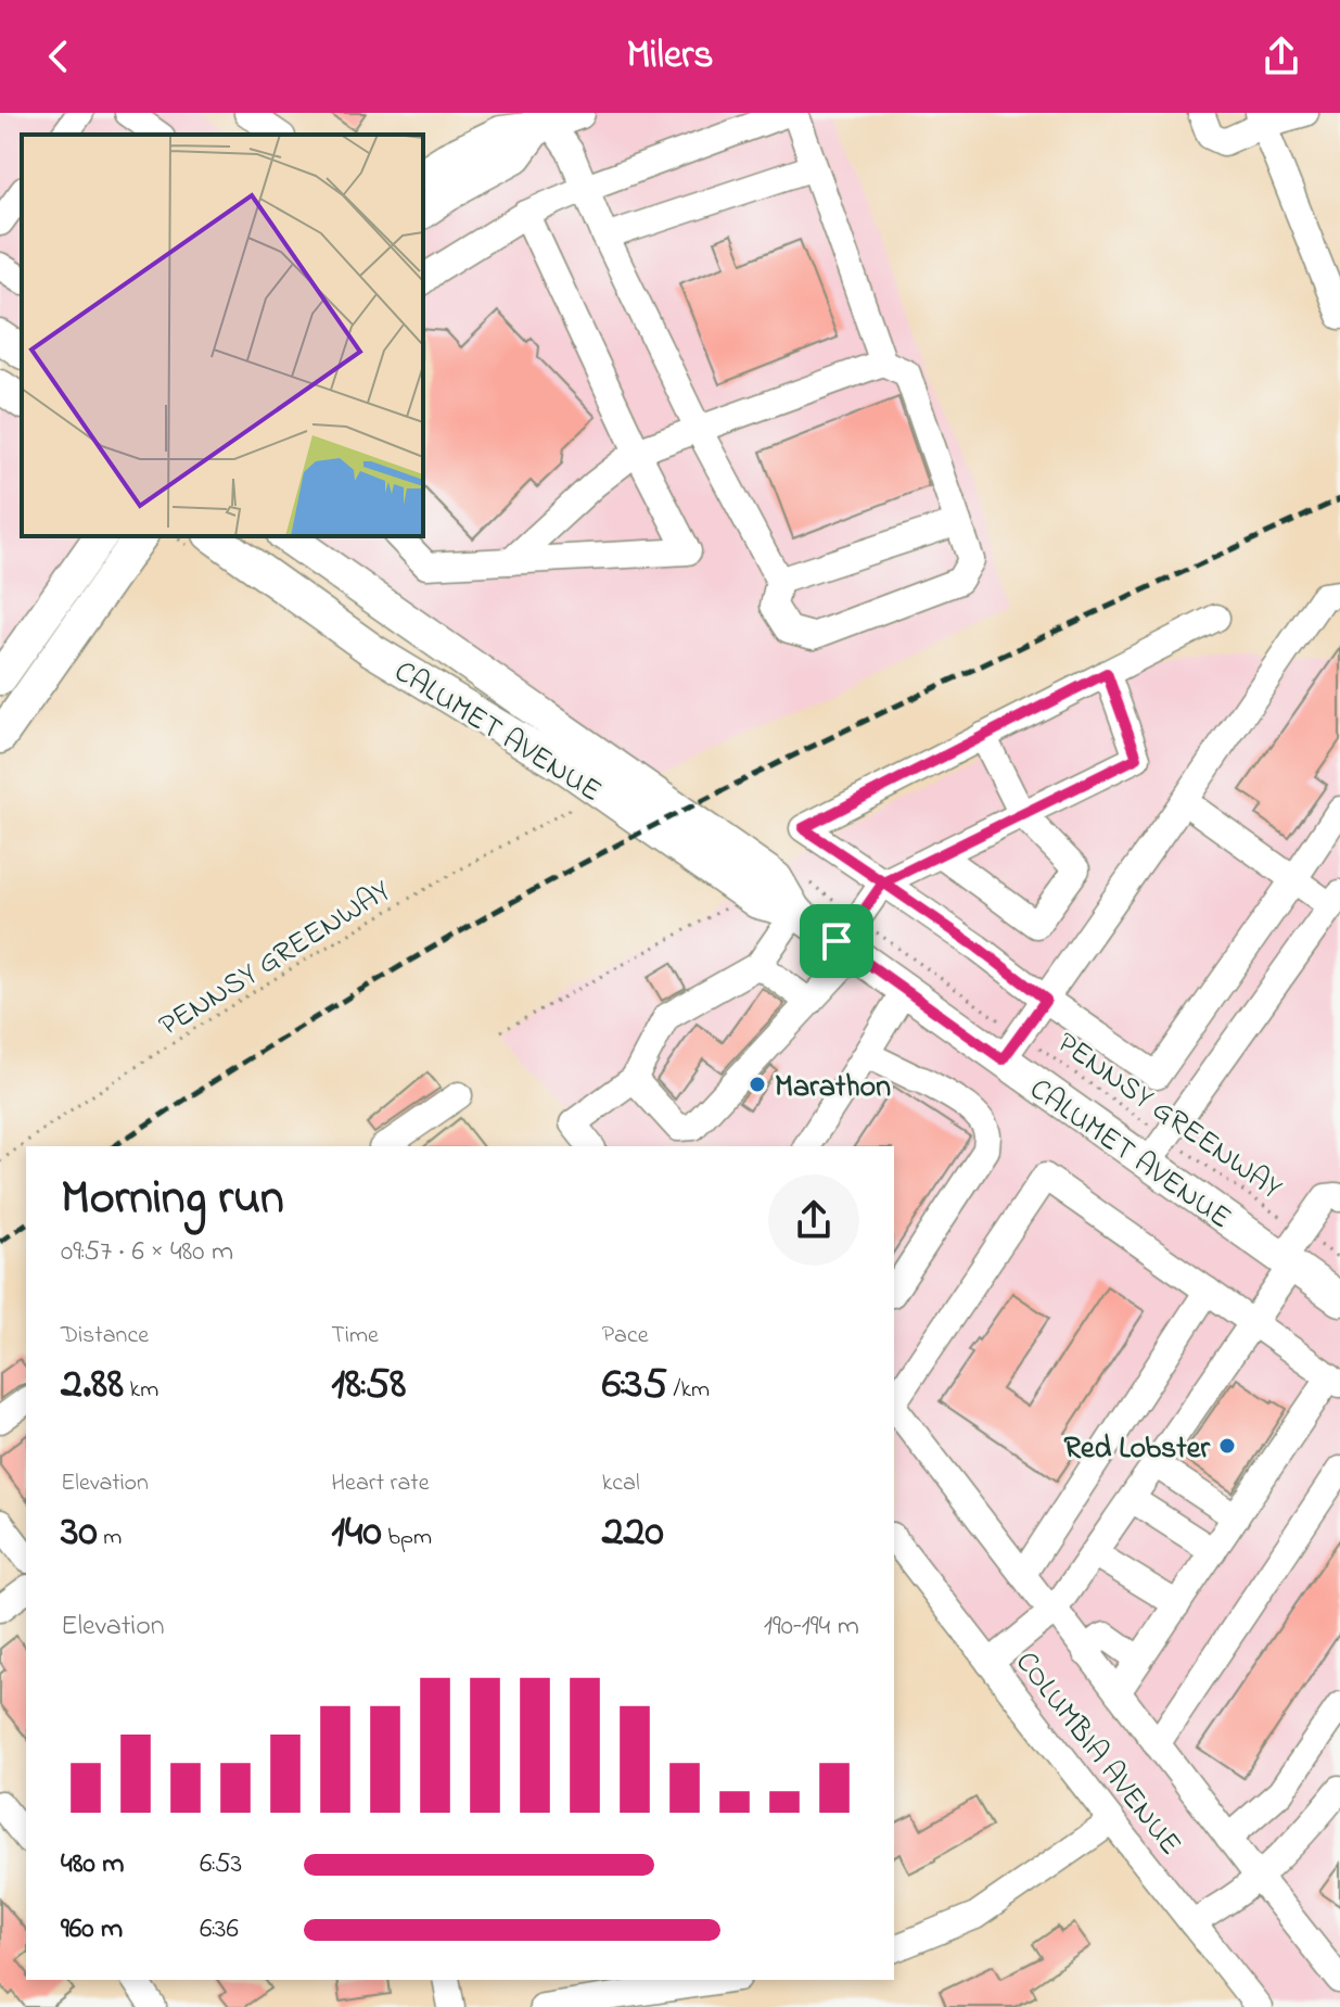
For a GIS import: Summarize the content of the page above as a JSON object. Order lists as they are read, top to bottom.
{
  "streets": {
    "main road": ["CALUMET AVENUE"],
    "street": ["COLUMBIA AVENUE"],
    "path": ["PENNSY GREENWAY"]
  },
  "crossings": [
    ["CALUMET AVENUE", "PENNSY GREENWAY"]
  ],
  "places": ["Marathon", "Red Lobster"],
  "page": {
    "header": "Milers",
    "heading": ["Morning run", "09:57 · 6 × 480 m"],
    "stats": [
      ["Distance", "2.88 km"],
      ["Time", "18:58"],
      ["Pace", "6:35 /km"],
      ["Elevation", "30 m"],
      ["Heart rate", "140 bpm"],
      ["kcal", "220"]
    ],
    "chart": ["Elevation", "190–194 m"],
    "list": [
      {
        "name": "480 m",
        "note": "6:53"
      },
      {
        "name": "960 m",
        "note": "6:36"
      }
    ]
  }
}
